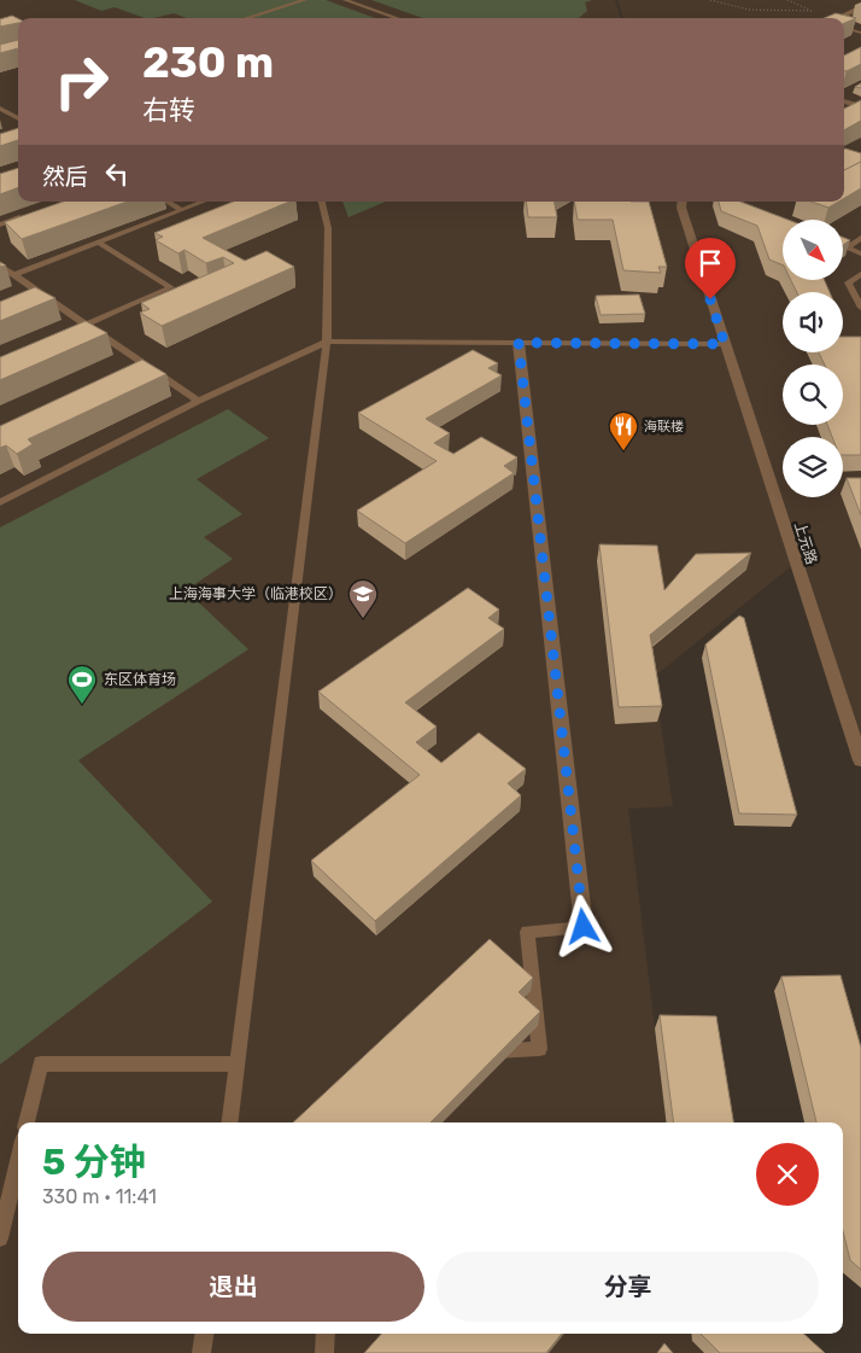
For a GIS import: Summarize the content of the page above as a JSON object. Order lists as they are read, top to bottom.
{
  "streets": {
    "street": ["上元路"]
  },
  "places": {
    "restaurant": ["海联楼"],
    "school or university": ["上海海事大学（临港校区）"],
    "sports": ["东区体育场"]
  },
  "north": "bottom right",
  "page": {
    "turn": ["230 m", "右转"],
    "then": "然后",
    "heading": ["5 分钟", "330 m · 11:41"],
    "buttons": ["退出", "分享"]
  }
}
